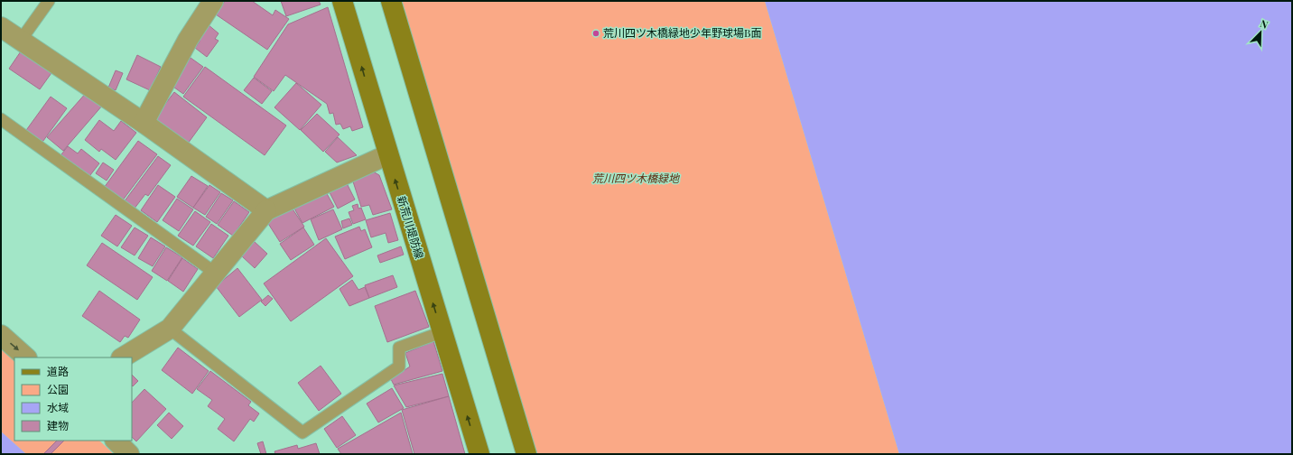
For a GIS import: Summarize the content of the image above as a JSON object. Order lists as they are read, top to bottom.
{
  "streets": {
    "main road": ["新荒川堤防線"]
  },
  "parks": ["荒川四ツ木橋緑地"],
  "places": ["荒川四ツ木橋緑地少年野球場B面"],
  "legend": [
    "道路",
    "公園",
    "水域",
    "建物"
  ],
  "north": "top right"
}
